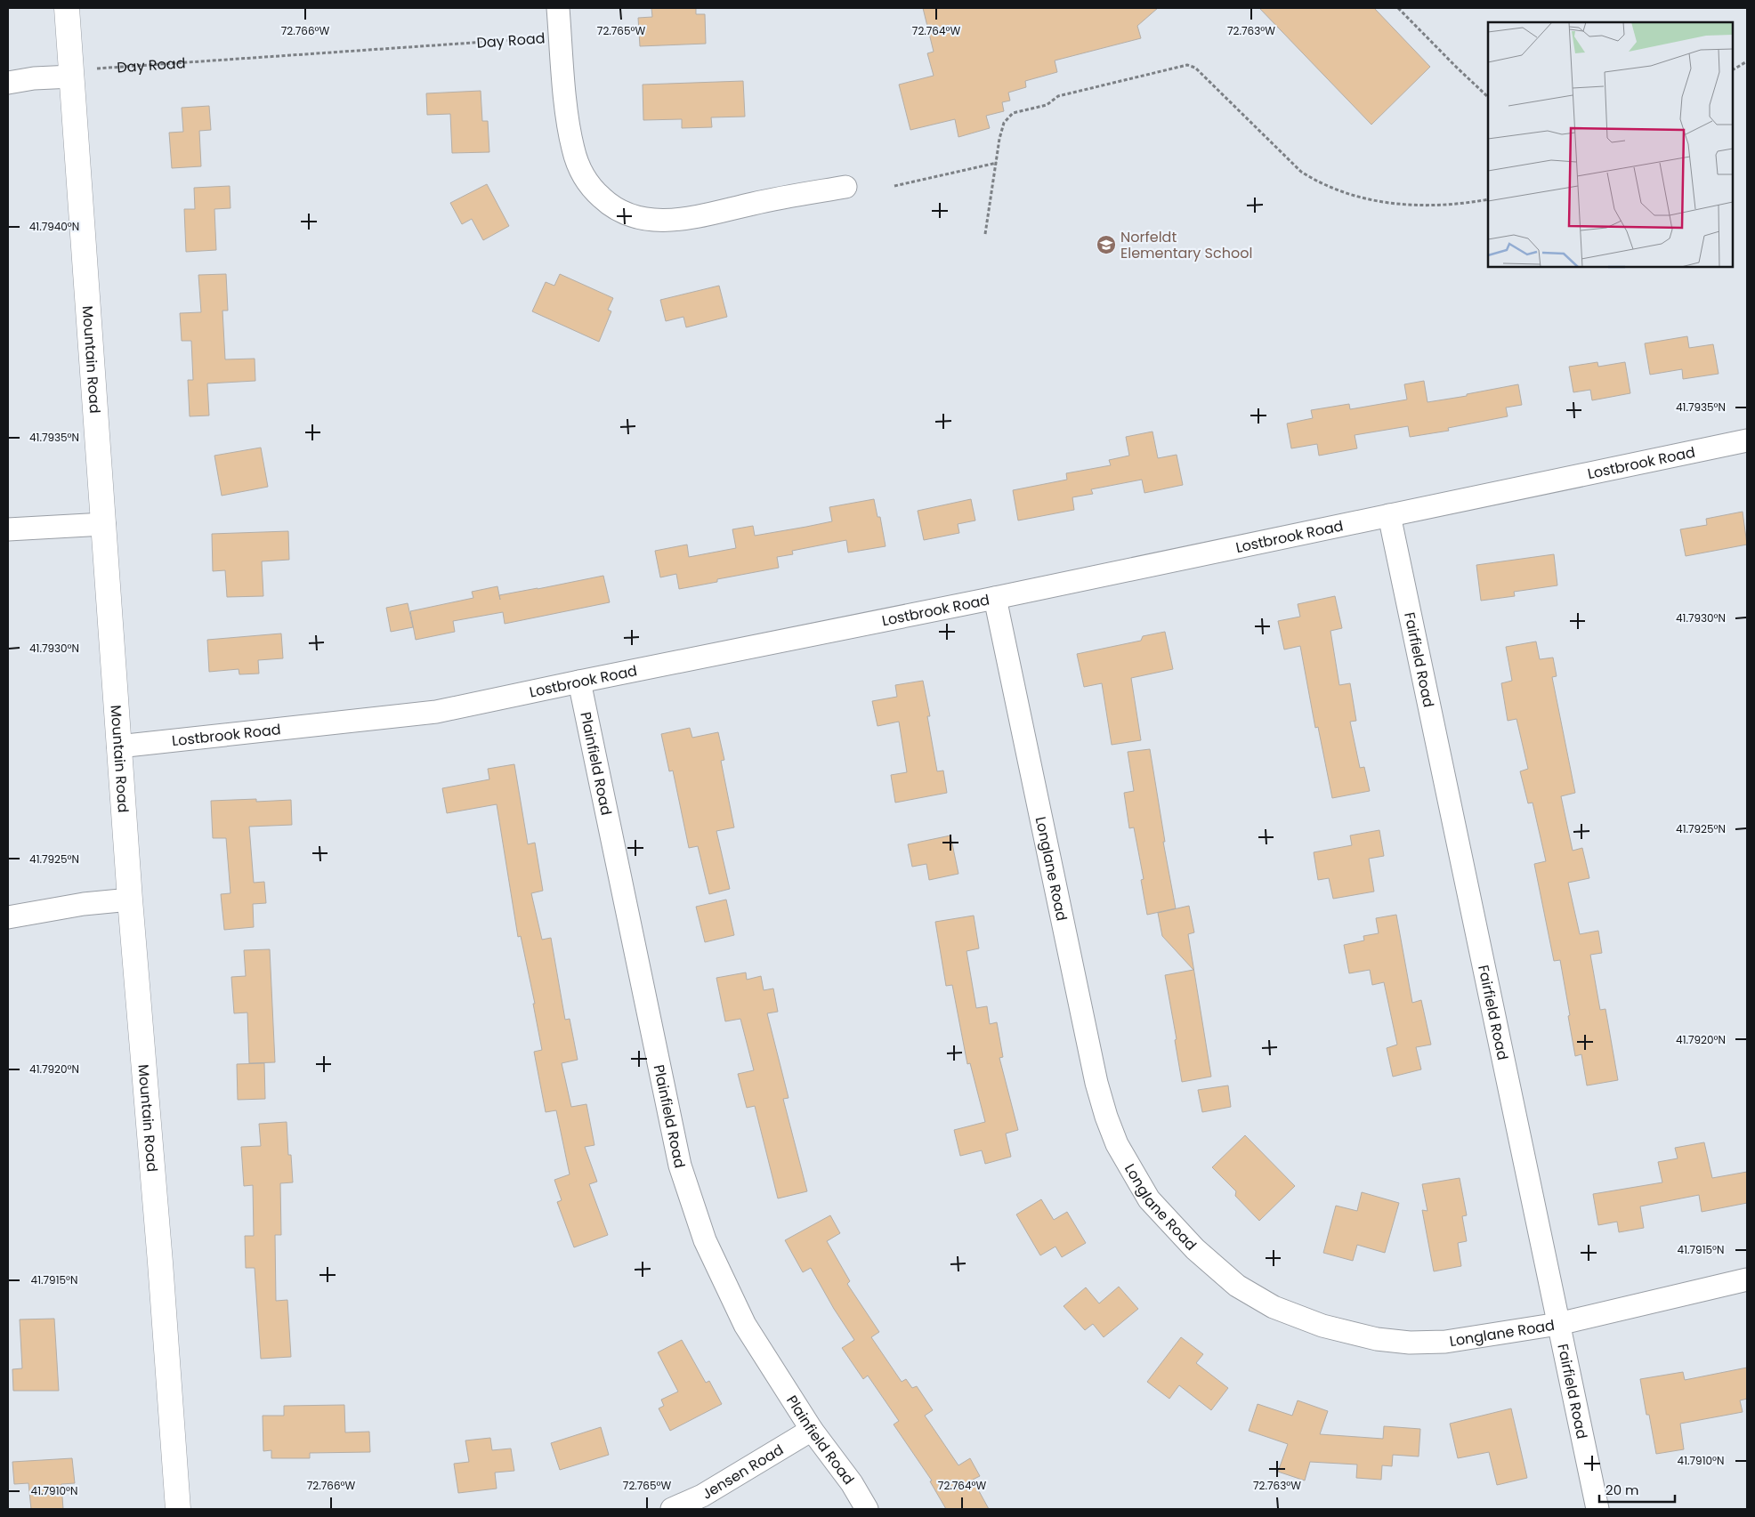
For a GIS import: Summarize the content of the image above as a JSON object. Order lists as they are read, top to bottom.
{
  "streets": {
    "main road": ["Mountain Road"],
    "street": [
      "Day Road",
      "Lostbrook Road",
      "Fairfield Road",
      "Plainfield Road",
      "Longlane Road",
      "Jensen Road"
    ]
  },
  "crossings": [
    ["Day Road", "Mountain Road"],
    ["Mountain Road", "Lostbrook Road"],
    ["Lostbrook Road", "Fairfield Road"],
    ["Lostbrook Road", "Plainfield Road"],
    ["Lostbrook Road", "Longlane Road"],
    ["Fairfield Road", "Longlane Road"],
    ["Plainfield Road", "Jensen Road"]
  ],
  "places": {
    "school or university": ["Norfeldt Elementary School"]
  },
  "scale_bar": "20 m",
  "coordinates": [
    "72.766°W",
    "72.765°W",
    "72.764°W",
    "72.763°W",
    "41.7940°N",
    "41.7935°N",
    "41.7930°N",
    "41.7925°N",
    "41.7920°N",
    "41.7915°N",
    "41.7910°N"
  ]
}
